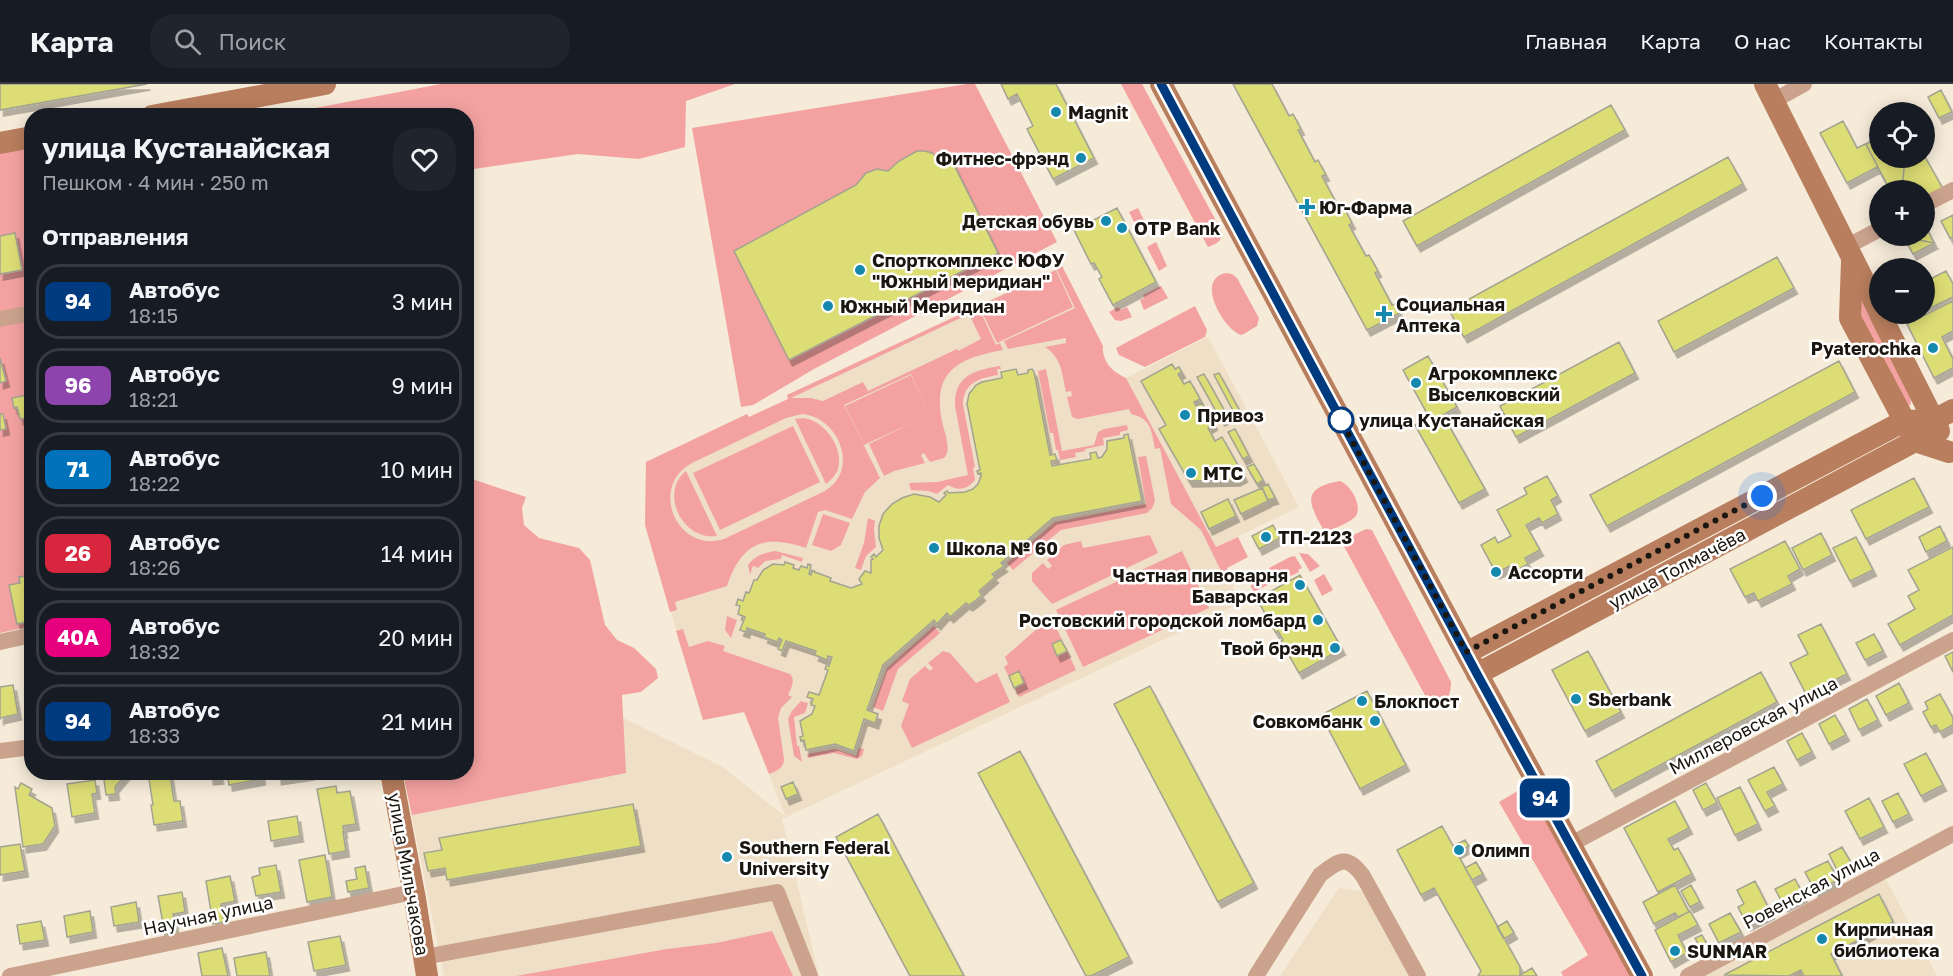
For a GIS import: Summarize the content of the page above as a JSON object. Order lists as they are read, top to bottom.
{
  "streets": {
    "street": [
      "улица Толмачёва",
      "Миллеровская улица",
      "улица Мильчакова",
      "Ровенская улица",
      "Научная улица"
    ]
  },
  "crossings": [
    ["улица Мильчакова", "Научная улица"]
  ],
  "places": {
    "other": [
      "Magnit",
      "Фитнес-фрэнд",
      "Детская обувь",
      "OTP Bank",
      "Спорткомплекс ЮФУ \"Южный меридиан\"",
      "Южный Меридиан",
      "Pyaterochka",
      "Агрокомплекс Выселковский",
      "Привоз",
      "улица Кустанайская",
      "МТС",
      "ТП-2123",
      "Школа № 60",
      "Ассорти",
      "Частная пивоварня Баварская",
      "Ростовский городской ломбард",
      "Твой брэнд",
      "Sberbank",
      "Блокпост",
      "Совкомбанк",
      "Олимп",
      "Southern Federal University",
      "Кирпичная библиотека",
      "SUNMAR"
    ],
    "health": ["Юг-Фарма", "Социальная Аптека"]
  },
  "lines": ["bus line 94"],
  "page": {
    "header": "Карта",
    "search": "Поиск",
    "nav": [
      "Главная",
      "Карта",
      "О нас",
      "Контакты"
    ],
    "on_map": "94",
    "map_buttons": ["+", "−"],
    "heading": [
      ["улица Кустанайская", "Пешком · 4 мин · 250 m"],
      "Отправления"
    ],
    "list": [
      {
        "mark": "94",
        "name": "Автобус",
        "note": "18:15",
        "value": "3 мин"
      },
      {
        "mark": "96",
        "name": "Автобус",
        "note": "18:21",
        "value": "9 мин"
      },
      {
        "mark": "71",
        "name": "Автобус",
        "note": "18:22",
        "value": "10 мин"
      },
      {
        "mark": "26",
        "name": "Автобус",
        "note": "18:26",
        "value": "14 мин"
      },
      {
        "mark": "40А",
        "name": "Автобус",
        "note": "18:32",
        "value": "20 мин"
      },
      {
        "mark": "94",
        "name": "Автобус",
        "note": "18:33",
        "value": "21 мин"
      }
    ]
  }
}
